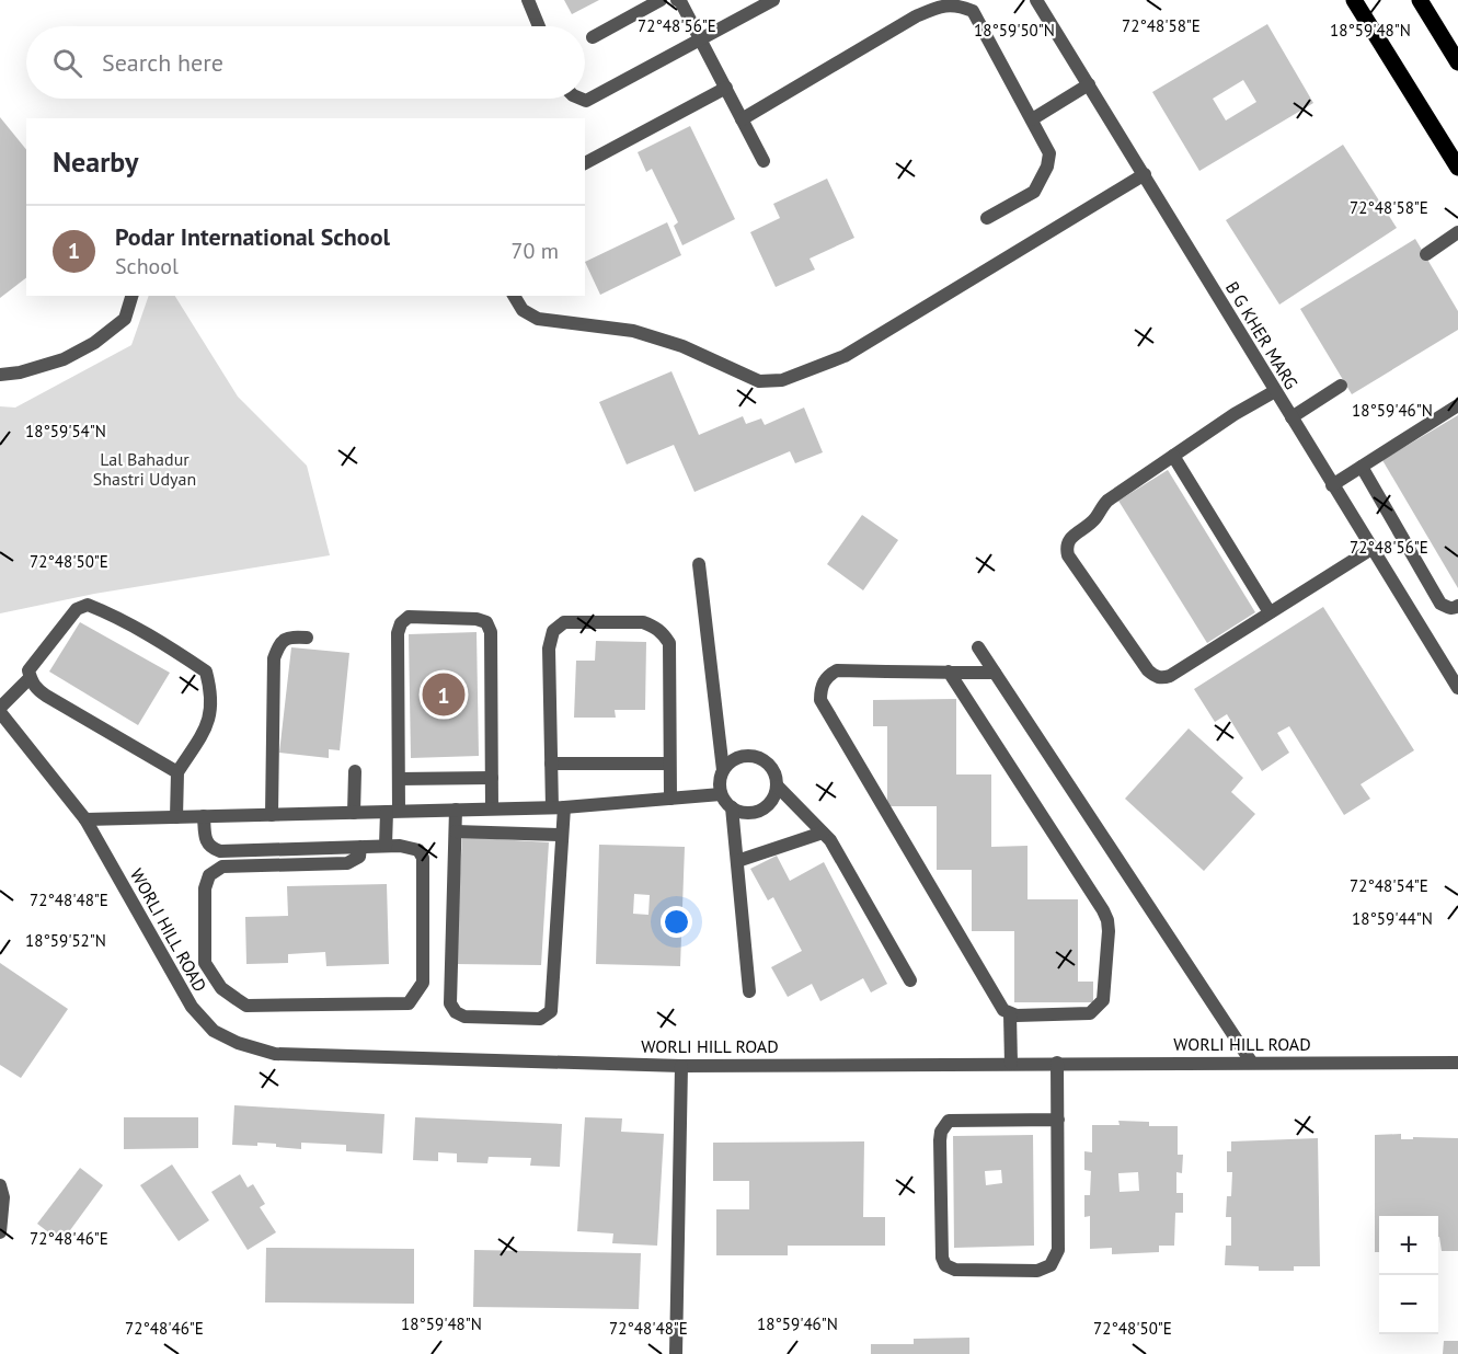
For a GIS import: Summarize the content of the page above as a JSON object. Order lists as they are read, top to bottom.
{
  "streets": {
    "street": ["B G KHER MARG", "WORLI HILL ROAD"]
  },
  "parks": ["Lal Bahadur Shastri Udyan"],
  "page": {
    "search": "Search here",
    "heading": "Nearby",
    "list": [
      {
        "mark": "1",
        "name": "Podar International School",
        "note": "School",
        "value": "70 m"
      }
    ],
    "pins": "1",
    "map_buttons": ["+", "−"]
  },
  "coordinates": [
    "72°48'56\"E",
    "72°48'58\"E",
    "18°59'50\"N",
    "18°59'48\"N",
    "18°59'46\"N",
    "18°59'54\"N",
    "72°48'50\"E",
    "72°48'54\"E",
    "72°48'48\"E",
    "18°59'44\"N",
    "18°59'52\"N",
    "72°48'46\"E"
  ]
}
